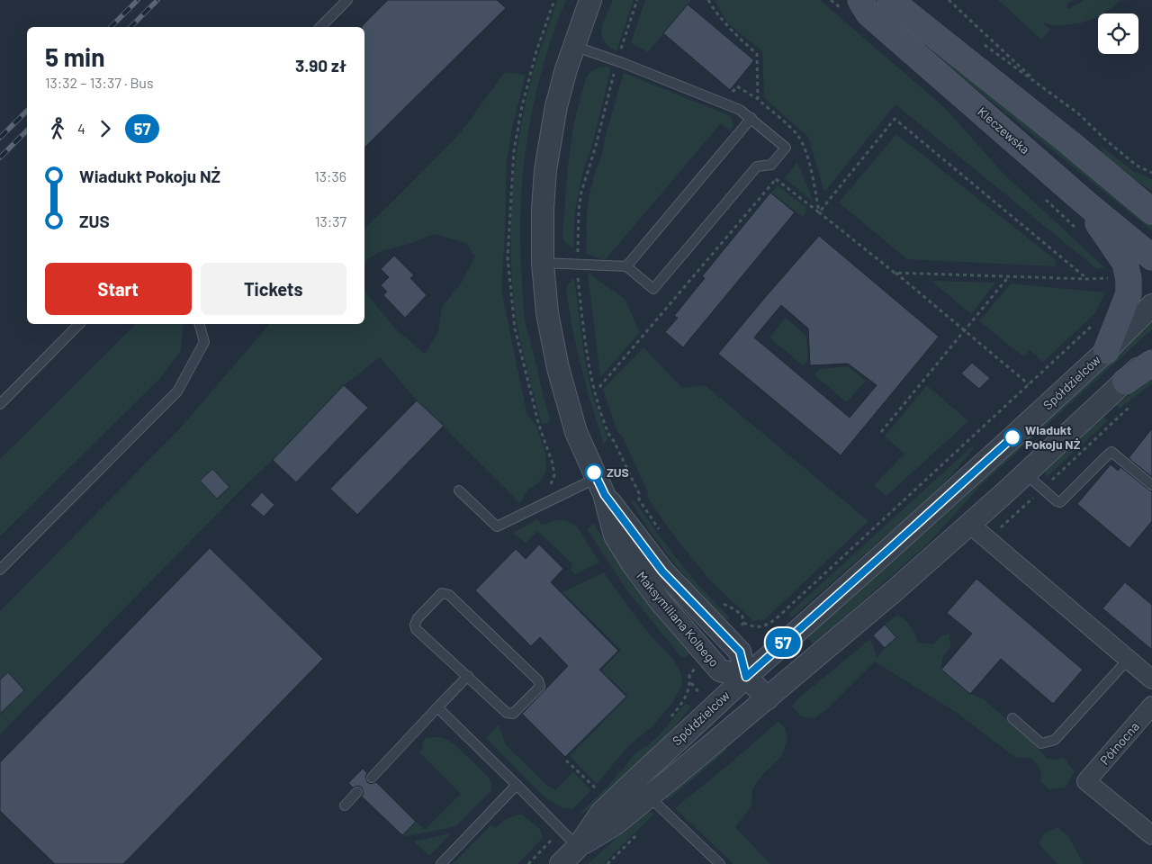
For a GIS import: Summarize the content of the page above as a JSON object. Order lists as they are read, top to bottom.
{
  "streets": {
    "main road": ["Kleczewska"],
    "street": ["Spółdzielców", "Maksymiliana Kolbego", "Północna"]
  },
  "crossings": [
    ["Spółdzielców", "Maksymiliana Kolbego"]
  ],
  "places": ["Wiadukt Pokoju NŻ", "ZUS"],
  "lines": ["bus line 57"],
  "page": {
    "on_map": "57",
    "heading": ["5 min", "13:32 – 13:37 · Bus", "3.90 zł"],
    "legs": ["4", "57"],
    "list": [
      {
        "name": "Wiadukt Pokoju NŻ",
        "value": "13:36"
      },
      {
        "name": "ZUS",
        "value": "13:37"
      }
    ],
    "buttons": ["Start", "Tickets"]
  }
}
